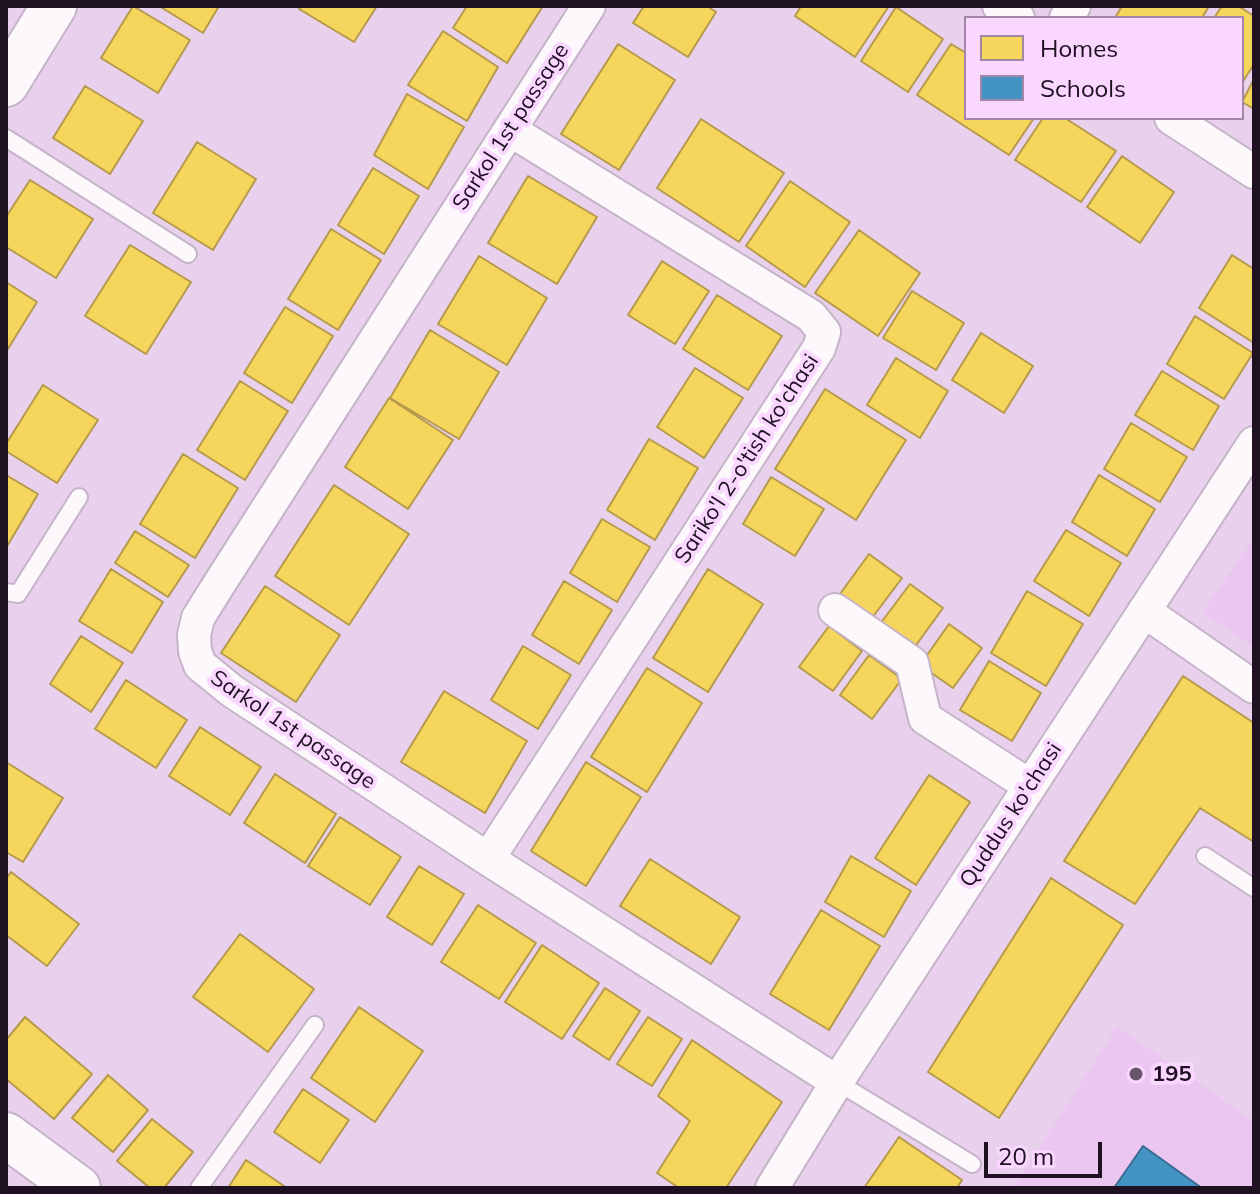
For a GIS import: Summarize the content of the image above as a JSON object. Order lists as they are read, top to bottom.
{
  "streets": {
    "street": ["Sarkol 1st passage", "Sariko'l 2-o'tish ko'chasi", "Quddus ko'chasi"]
  },
  "crossings": [
    ["Sarkol 1st passage", "Sariko'l 2-o'tish ko'chasi"],
    ["Sarkol 1st passage", "Quddus ko'chasi"]
  ],
  "places": ["195"],
  "legend": ["Homes", "Schools"],
  "scale_bar": "20 m"
}
